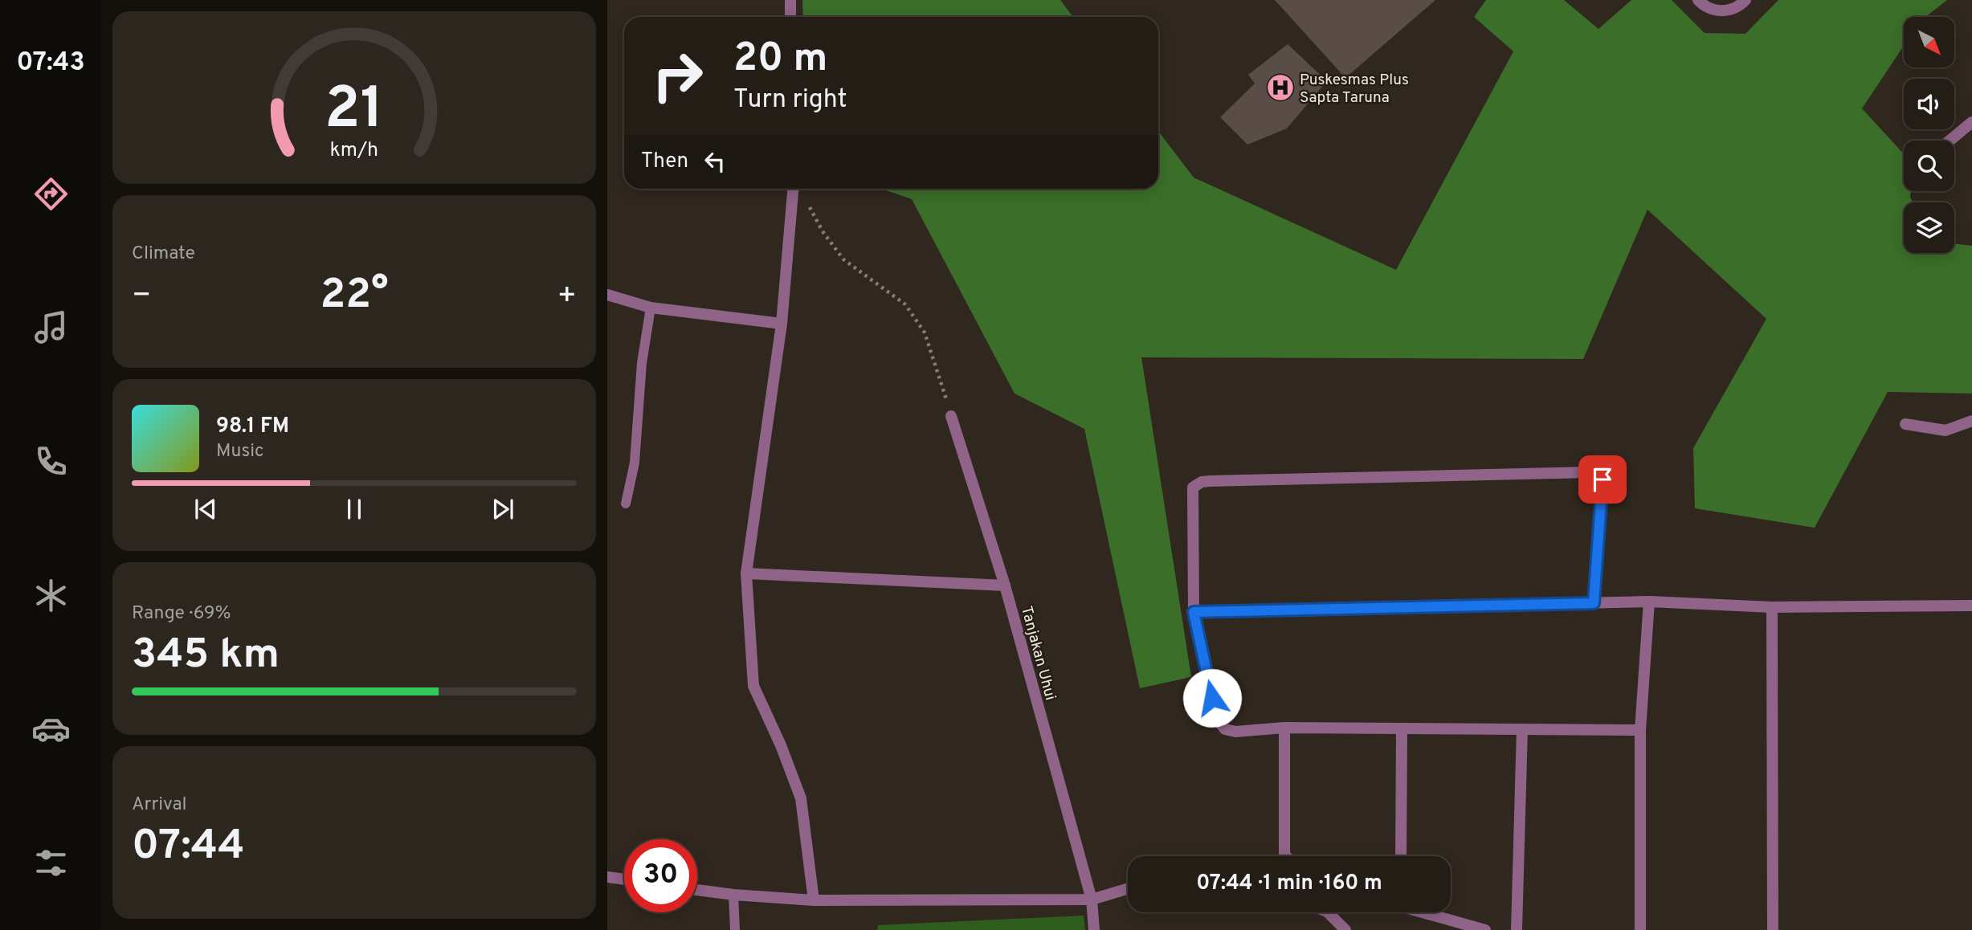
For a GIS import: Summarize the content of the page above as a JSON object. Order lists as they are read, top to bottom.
{
  "streets": {
    "street": ["Tanjakan Uhui"]
  },
  "places": {
    "hospital": ["Puskesmas Plus Sapta Taruna"]
  },
  "north": "bottom right",
  "page": {
    "tabs": "07:43",
    "turn": ["20 m", "Turn right"],
    "then": "Then",
    "tile": [
      "Climate",
      ["Range · 69%", "345 km"],
      ["Arrival", "07:44"]
    ],
    "heat": ["−", "22°", "+"],
    "song": ["98.1 FM", "Music"],
    "limit": "30",
    "trip": "07:44 · 1 min · 160 m",
    "gauge": ["21", "km/h"]
  }
}
